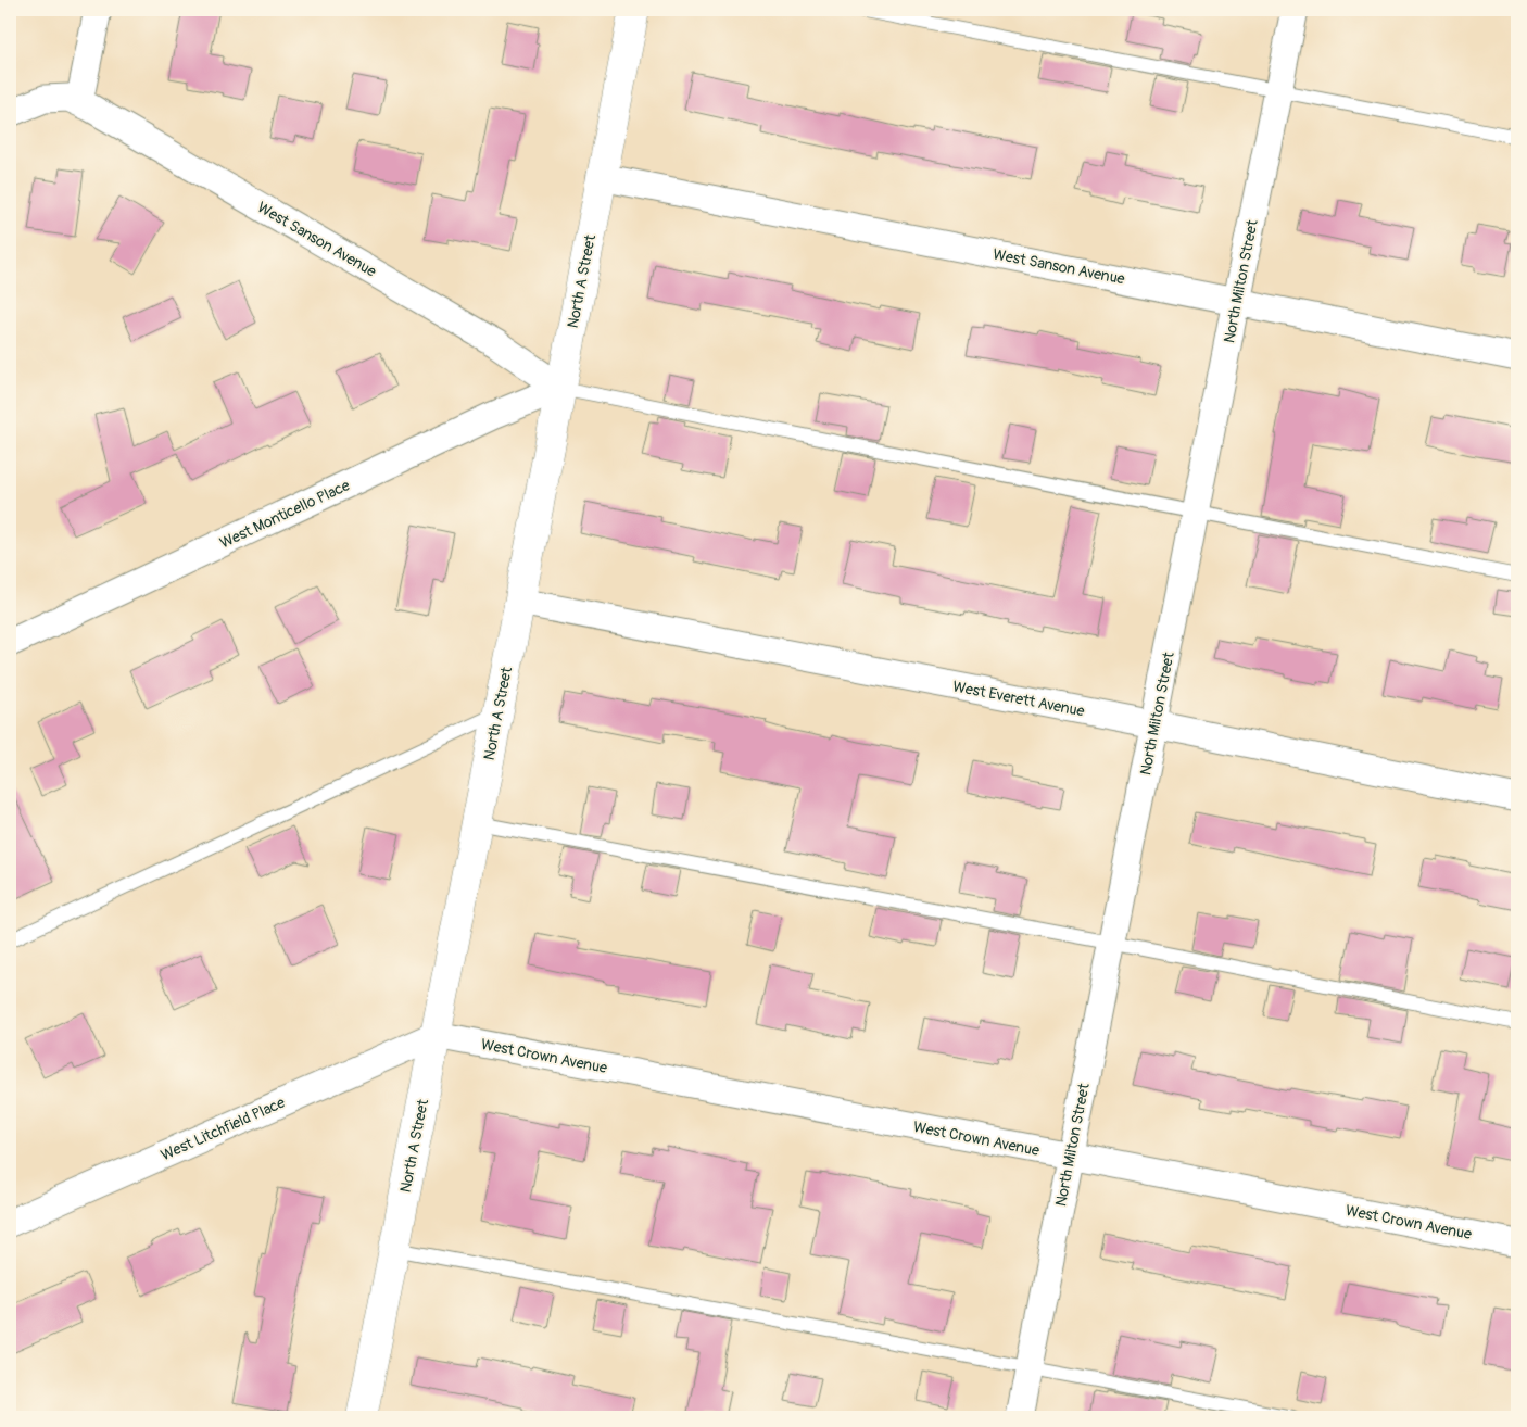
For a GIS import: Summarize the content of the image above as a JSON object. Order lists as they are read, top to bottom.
{
  "streets": {
    "street": [
      "West Sanson Avenue",
      "North A Street",
      "North Milton Street",
      "West Monticello Place",
      "West Everett Avenue",
      "West Crown Avenue",
      "West Litchfield Place"
    ]
  },
  "crossings": [
    ["West Sanson Avenue", "North A Street"],
    ["West Sanson Avenue", "North Milton Street"],
    ["West Sanson Avenue", "West Monticello Place"],
    ["North A Street", "West Monticello Place"],
    ["North A Street", "West Everett Avenue"],
    ["North A Street", "West Crown Avenue"],
    ["North A Street", "West Litchfield Place"],
    ["North Milton Street", "West Everett Avenue"],
    ["North Milton Street", "West Crown Avenue"],
    ["West Crown Avenue", "West Litchfield Place"]
  ]
}
